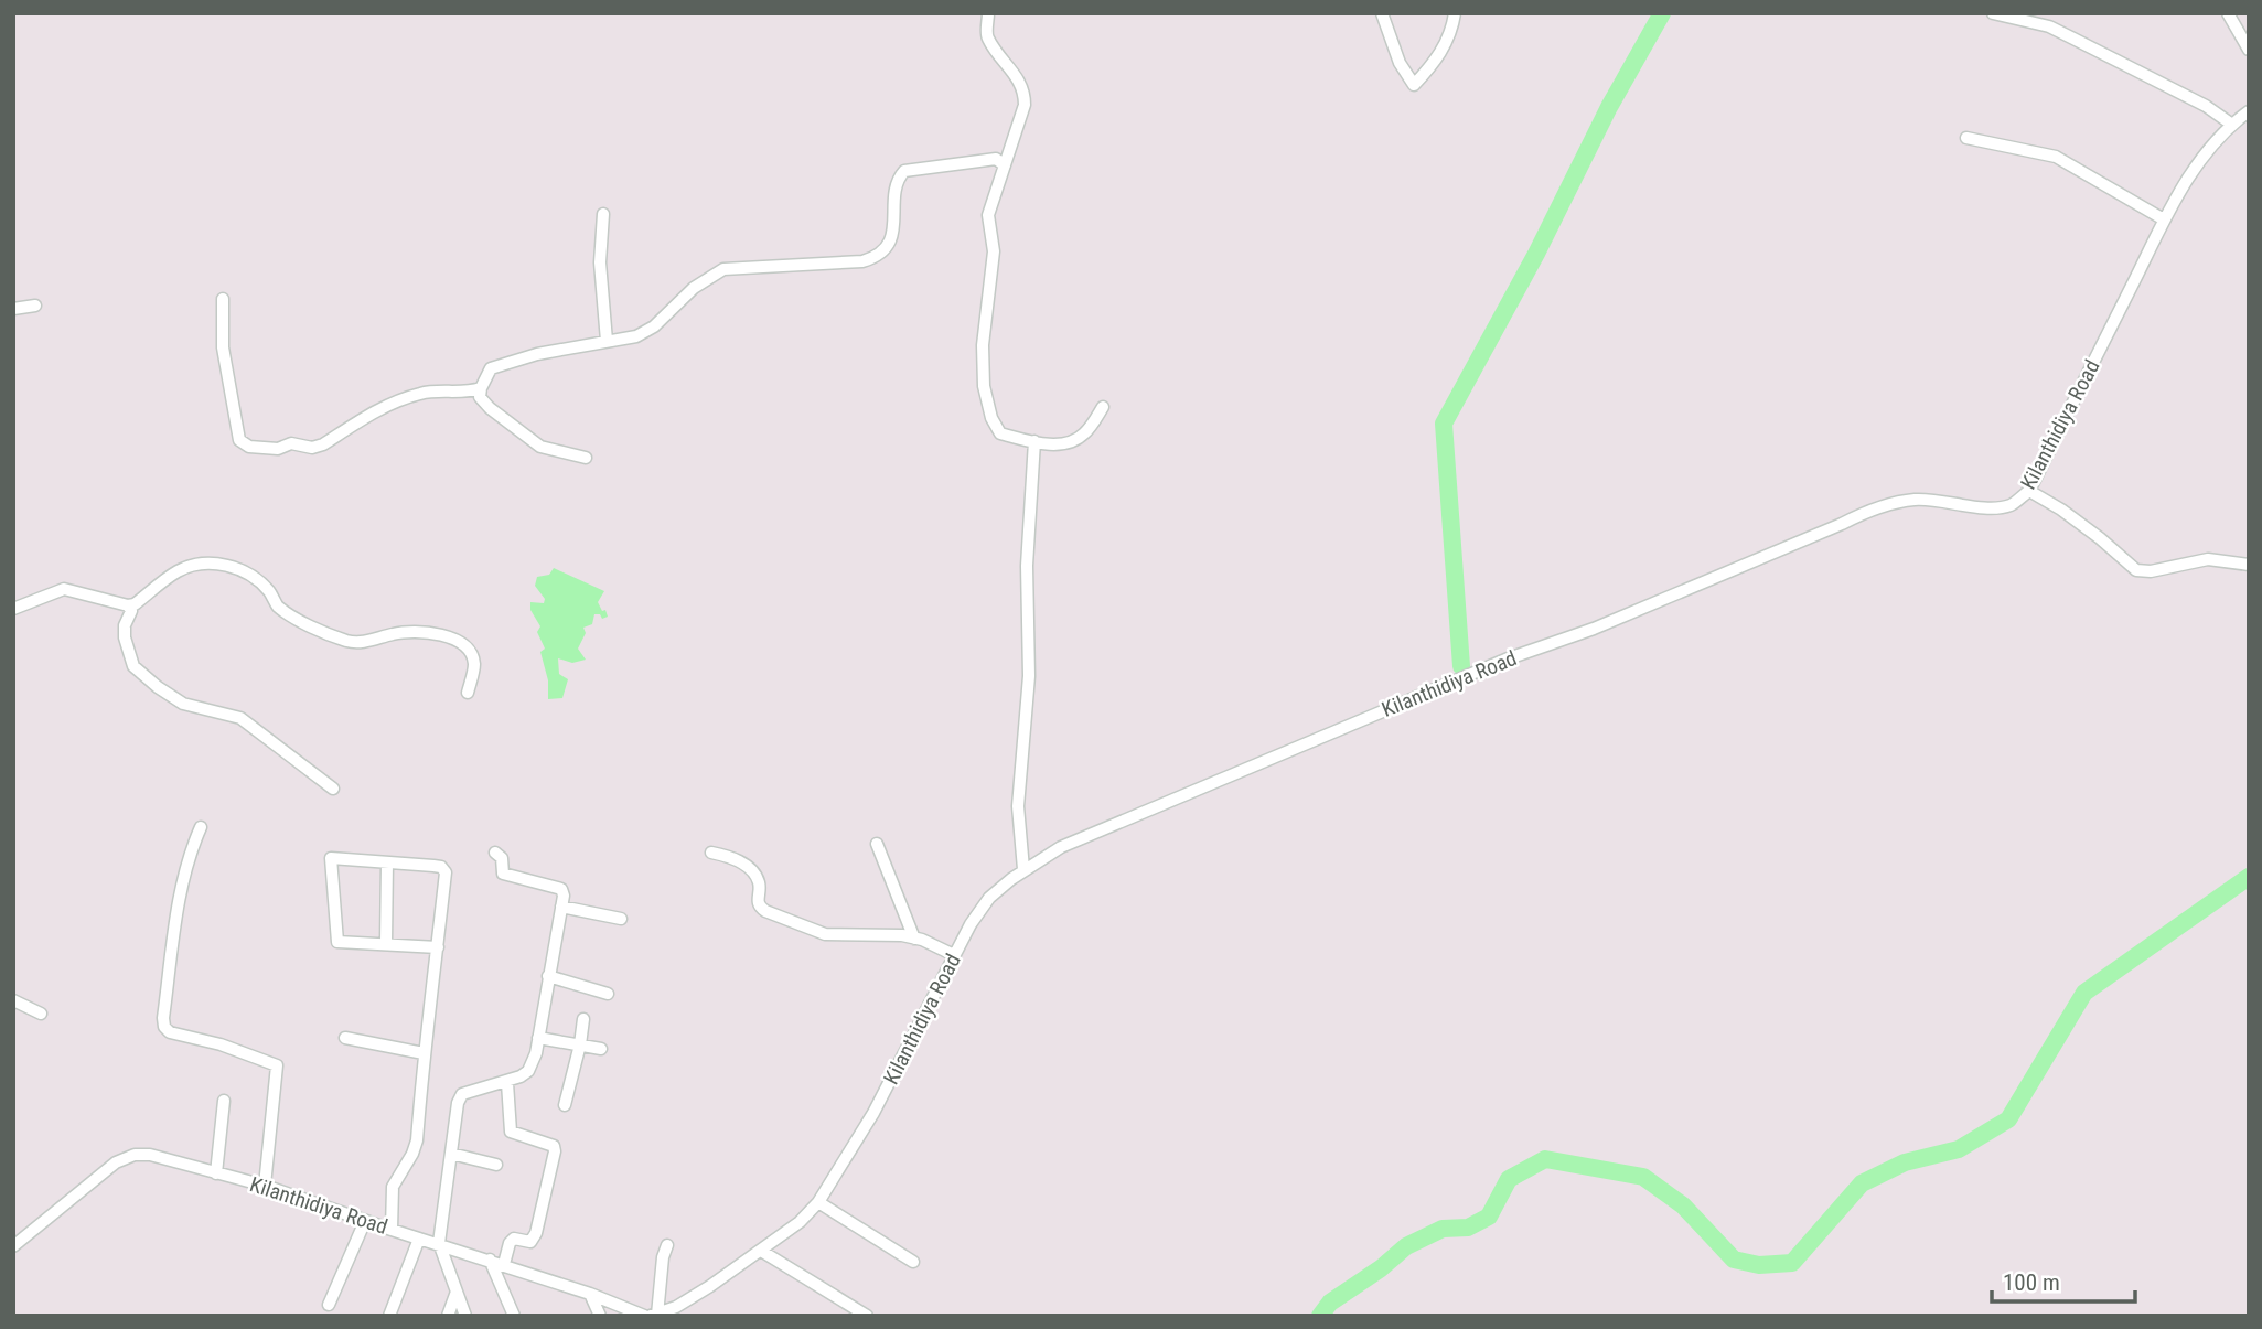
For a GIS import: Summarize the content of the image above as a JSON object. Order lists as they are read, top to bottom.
{
  "streets": {
    "street": ["Kilanthidiya Road"]
  },
  "scale_bar": "100 m"
}
